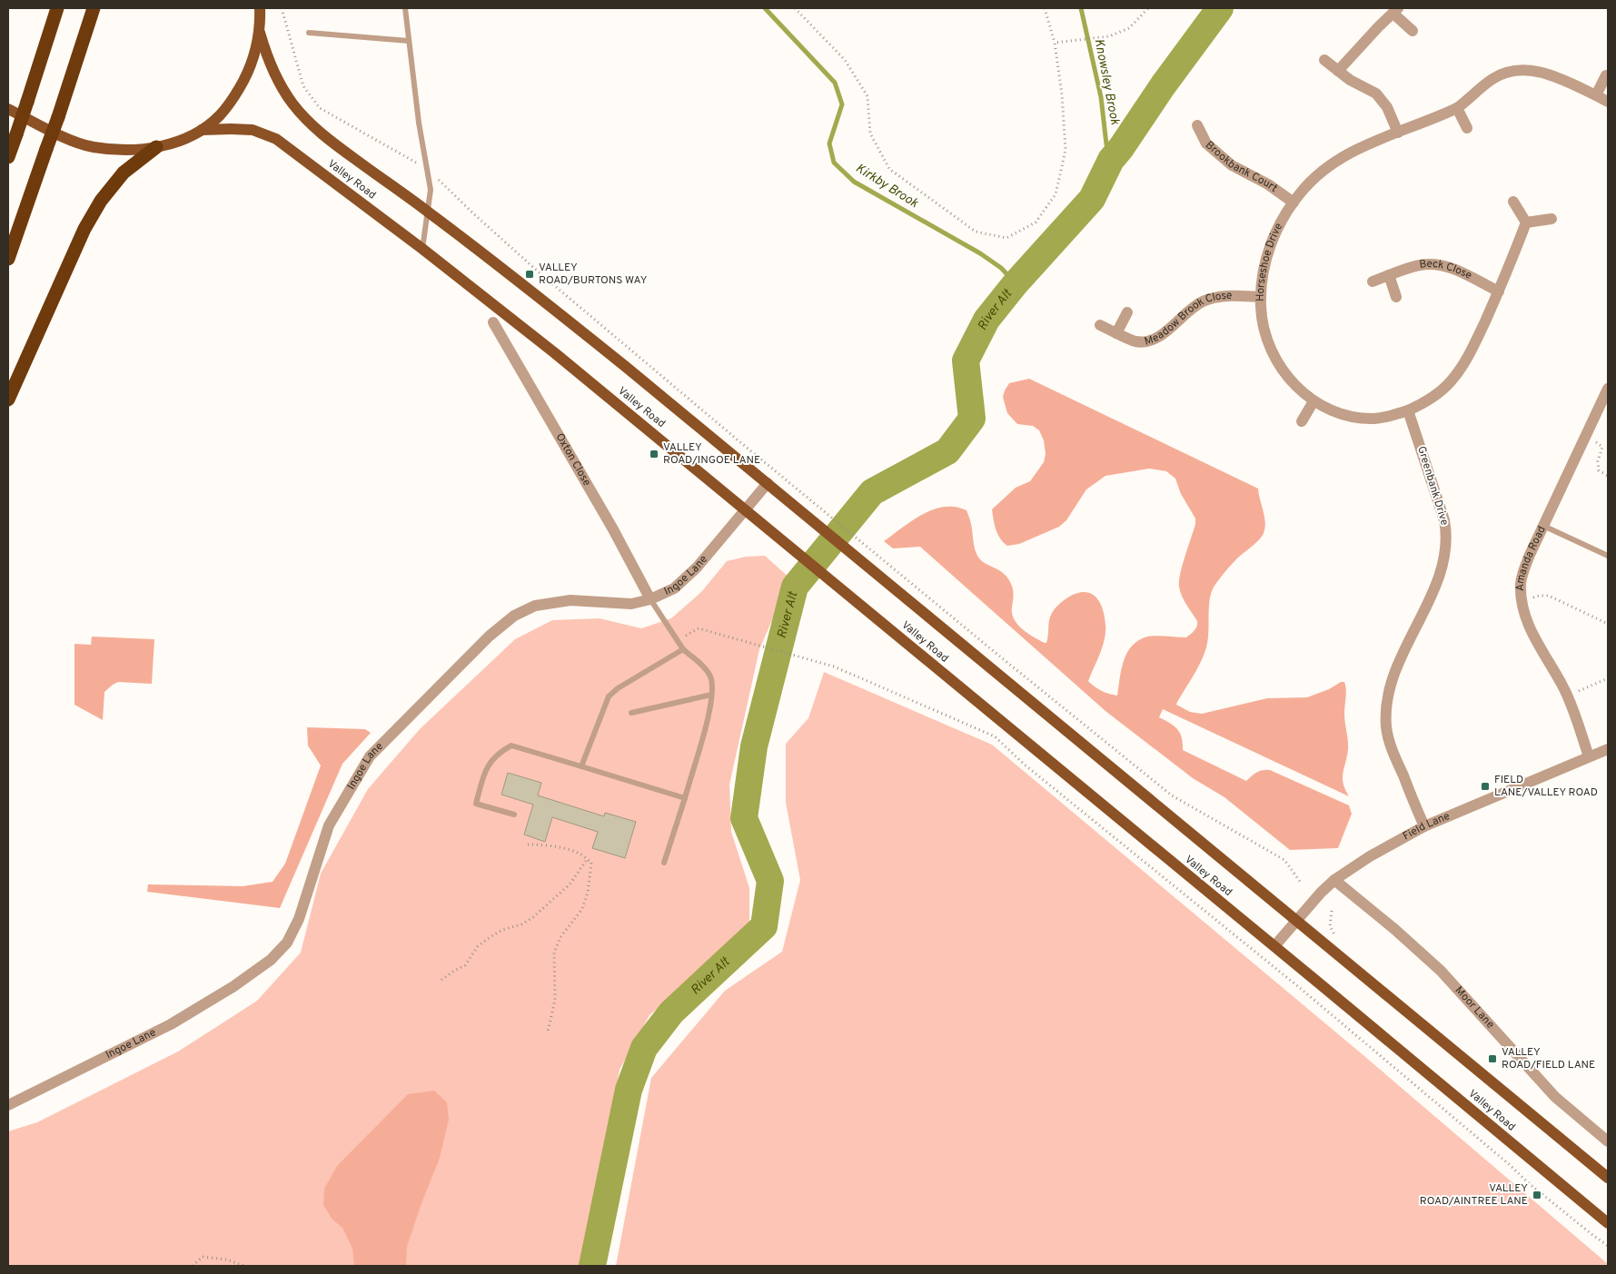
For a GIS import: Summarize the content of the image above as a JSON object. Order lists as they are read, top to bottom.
{
  "streets": {
    "main road": ["Valley Road"],
    "street": [
      "Brookbank Court",
      "Horseshoe Drive",
      "Beck Close",
      "Meadow Brook Close",
      "Oxton Close",
      "Greenbank Drive",
      "Amanda Road",
      "Ingoe Lane",
      "Field Lane",
      "Moor Lane"
    ]
  },
  "crossings": [
    ["Brookbank Court", "Horseshoe Drive"],
    ["Valley Road", "Ingoe Lane"],
    ["Valley Road", "Field Lane"],
    ["Horseshoe Drive", "Meadow Brook Close"],
    ["Horseshoe Drive", "Greenbank Drive"],
    ["Oxton Close", "Ingoe Lane"],
    ["Greenbank Drive", "Field Lane"],
    ["Amanda Road", "Field Lane"],
    ["Field Lane", "Moor Lane"]
  ],
  "water": ["Knowsley Brook", "Kirkby Brook", "River Alt"],
  "places": {
    "transit": [
      "VALLEY ROAD/BURTONS WAY",
      "VALLEY ROAD/INGOE LANE",
      "FIELD LANE/VALLEY ROAD",
      "VALLEY ROAD/FIELD LANE",
      "VALLEY ROAD/AINTREE LANE"
    ]
  }
}
